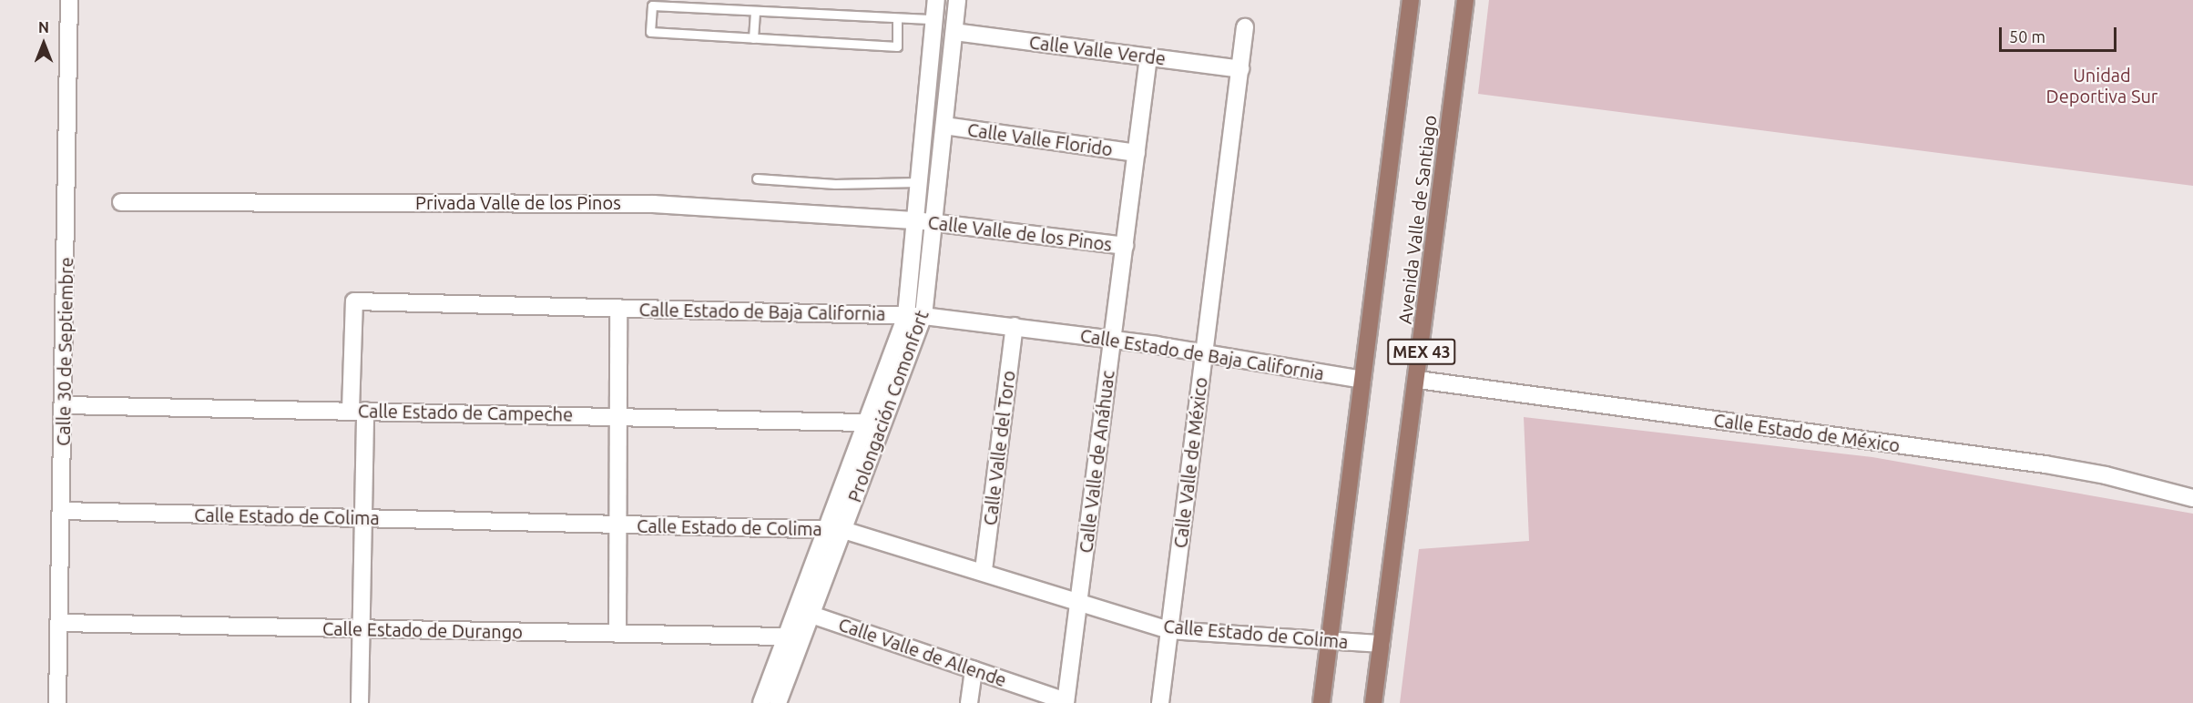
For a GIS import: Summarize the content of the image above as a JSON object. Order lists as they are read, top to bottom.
{
  "streets": {
    "main road": ["Avenida Valle de Santiago", "MEX 43"],
    "street": [
      "Calle Valle Verde",
      "Calle Valle Florido",
      "Privada Valle de los Pinos",
      "Calle Valle de los Pinos",
      "Calle Estado de Baja California",
      "Calle 30 de Septiembre",
      "Prolongación Comonfort",
      "Calle Estado de Campeche",
      "Calle Estado de México",
      "Calle Valle del Toro",
      "Calle Valle de Anáhuac",
      "Calle Valle de México",
      "Calle Estado de Colima",
      "Calle Estado de Durango",
      "Calle Valle de Allende"
    ]
  },
  "crossings": [
    ["Calle Valle Verde", "Prolongación Comonfort"],
    ["Calle Valle Verde", "Calle Valle de Anáhuac"],
    ["Calle Valle Verde", "Calle Valle de México"],
    ["Calle Valle Florido", "Prolongación Comonfort"],
    ["Calle Valle Florido", "Calle Valle de Anáhuac"],
    ["Privada Valle de los Pinos", "Calle Valle de los Pinos"],
    ["Privada Valle de los Pinos", "Prolongación Comonfort"],
    ["Avenida Valle de Santiago", "Calle Estado de Baja California"],
    ["Avenida Valle de Santiago", "Calle Estado de México"],
    ["Avenida Valle de Santiago", "Calle Estado de Colima"],
    ["Calle Valle de los Pinos", "Prolongación Comonfort"],
    ["Calle Valle de los Pinos", "Calle Valle de Anáhuac"],
    ["Calle Estado de Baja California", "Prolongación Comonfort"],
    ["Calle Estado de Baja California", "Calle Estado de Campeche"],
    ["Calle Estado de Baja California", "Calle Valle del Toro"],
    ["Calle Estado de Baja California", "Calle Valle de Anáhuac"],
    ["Calle Estado de Baja California", "Calle Valle de México"],
    ["Calle 30 de Septiembre", "Calle Estado de Campeche"],
    ["Calle 30 de Septiembre", "Calle Estado de Colima"],
    ["Calle 30 de Septiembre", "Calle Estado de Durango"],
    ["Prolongación Comonfort", "Calle Estado de Campeche"],
    ["Prolongación Comonfort", "Calle Estado de Colima"],
    ["Prolongación Comonfort", "Calle Estado de Durango"],
    ["Prolongación Comonfort", "Calle Valle de Allende"],
    ["Calle Valle del Toro", "Calle Estado de Colima"],
    ["Calle Valle de Anáhuac", "Calle Estado de Colima"],
    ["Calle Valle de Anáhuac", "Calle Valle de Allende"],
    ["Calle Valle de México", "Calle Estado de Colima"]
  ],
  "parks": ["Unidad Deportiva Sur"],
  "scale_bar": "50 m",
  "north": "top"
}
